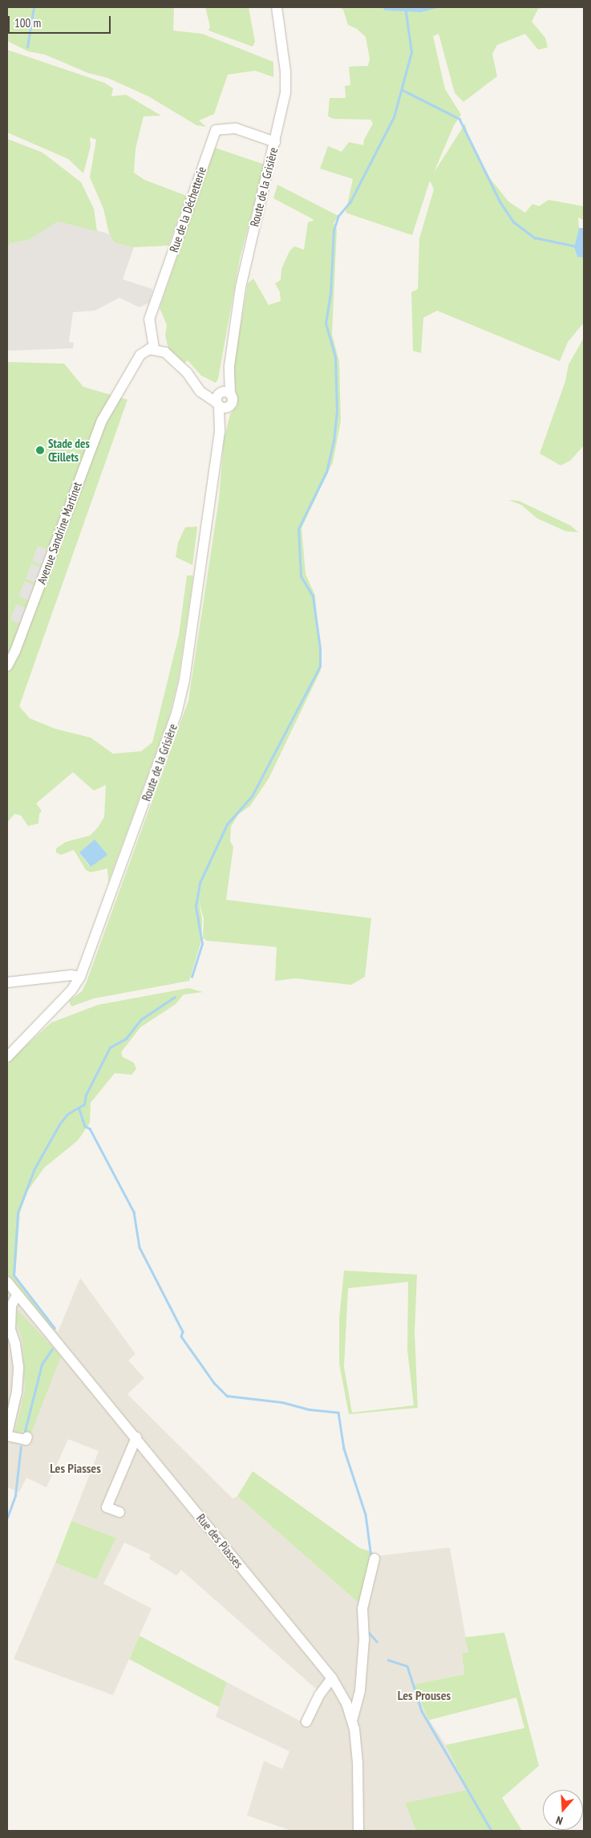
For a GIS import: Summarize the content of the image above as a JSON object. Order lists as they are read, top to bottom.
{
  "streets": {
    "street": [
      "Route de la Grisière",
      "Rue de la Déchetterie",
      "Avenue Sandrine Martinet",
      "Rue des Piasses"
    ]
  },
  "crossings": [
    ["Route de la Grisière", "Rue de la Déchetterie"],
    ["Rue de la Déchetterie", "Avenue Sandrine Martinet"]
  ],
  "districts": ["Les Piasses", "Les Prouses"],
  "places": ["Stade des Œillets"],
  "scale_bar": "100 m",
  "north": "bottom"
}
